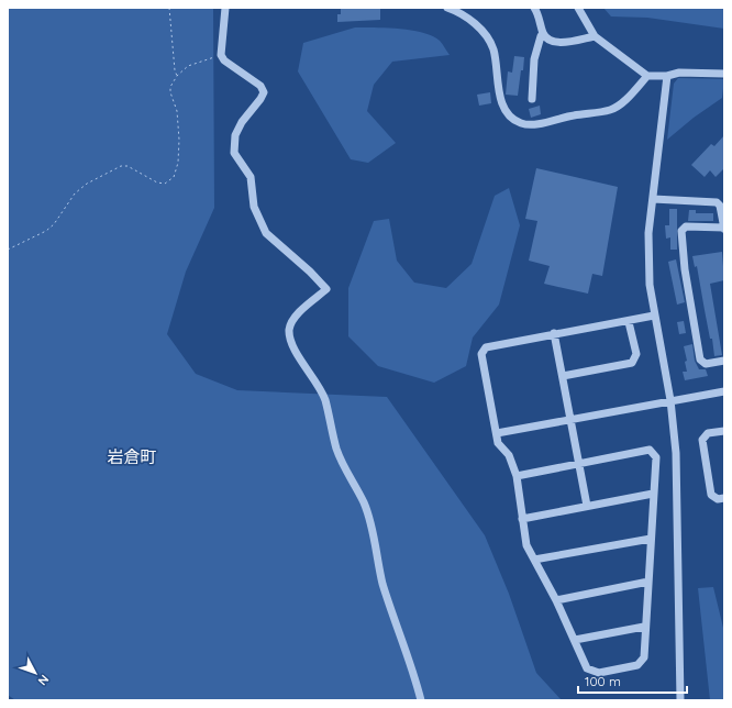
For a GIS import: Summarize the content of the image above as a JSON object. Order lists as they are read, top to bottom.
{
  "districts": ["岩倉町"],
  "scale_bar": "100 m",
  "north": "bottom right"
}
